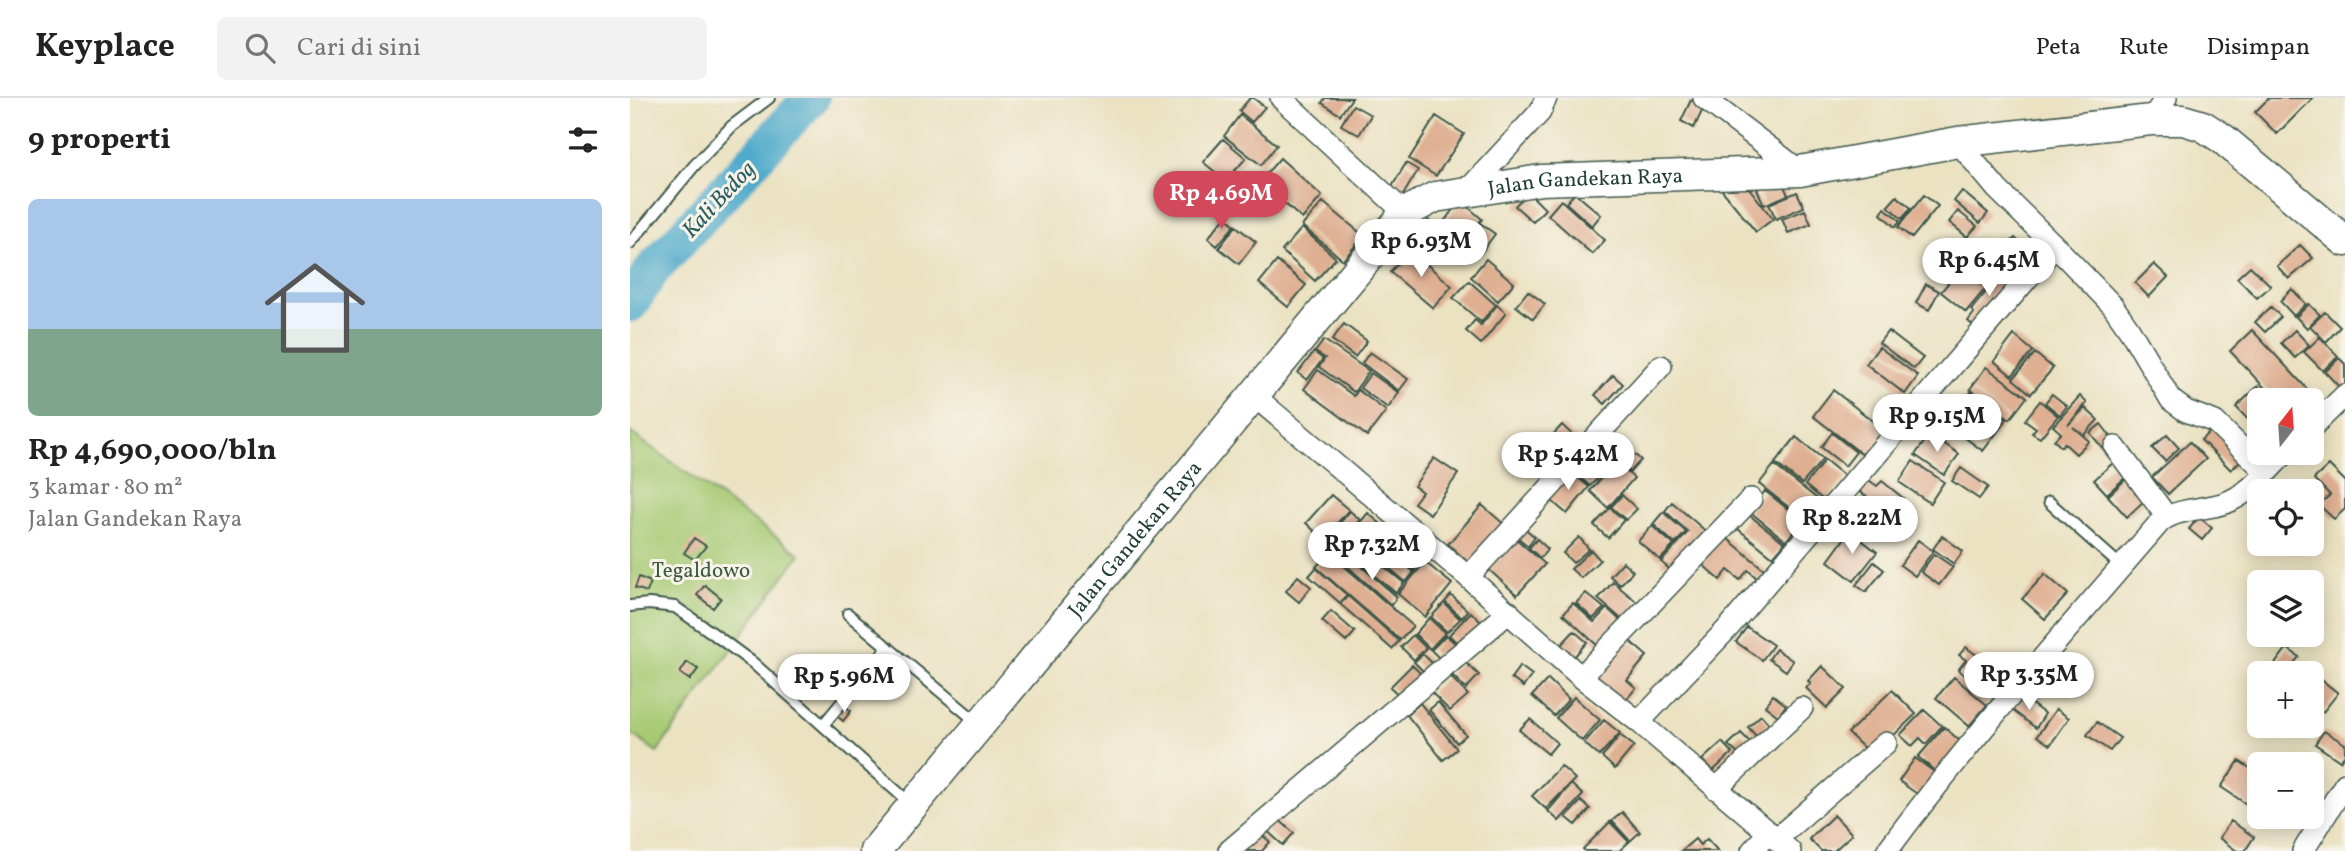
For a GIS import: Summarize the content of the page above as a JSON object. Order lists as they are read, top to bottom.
{
  "streets": {
    "street": ["Jalan Gandekan Raya"]
  },
  "water": ["Kali Bedog"],
  "parks": ["Tegaldowo"],
  "north": "top",
  "page": {
    "header": "Keyplace",
    "search": "Cari di sini",
    "nav": ["Peta", "Rute", "Disimpan"],
    "heading": "9 properti",
    "price": [
      "Rp 4.69M",
      "Rp 6.93M",
      "Rp 6.45M",
      "Rp 9.15M",
      "Rp 5.42M",
      "Rp 8.22M",
      "Rp 7.32M",
      "Rp 3.35M",
      "Rp 5.96M"
    ],
    "list": [
      {
        "name": "Rp 4,690,000/bln",
        "note": "3 kamar · 80 m² · Jalan Gandekan Raya"
      }
    ],
    "map_buttons": ["+", "−"]
  }
}
